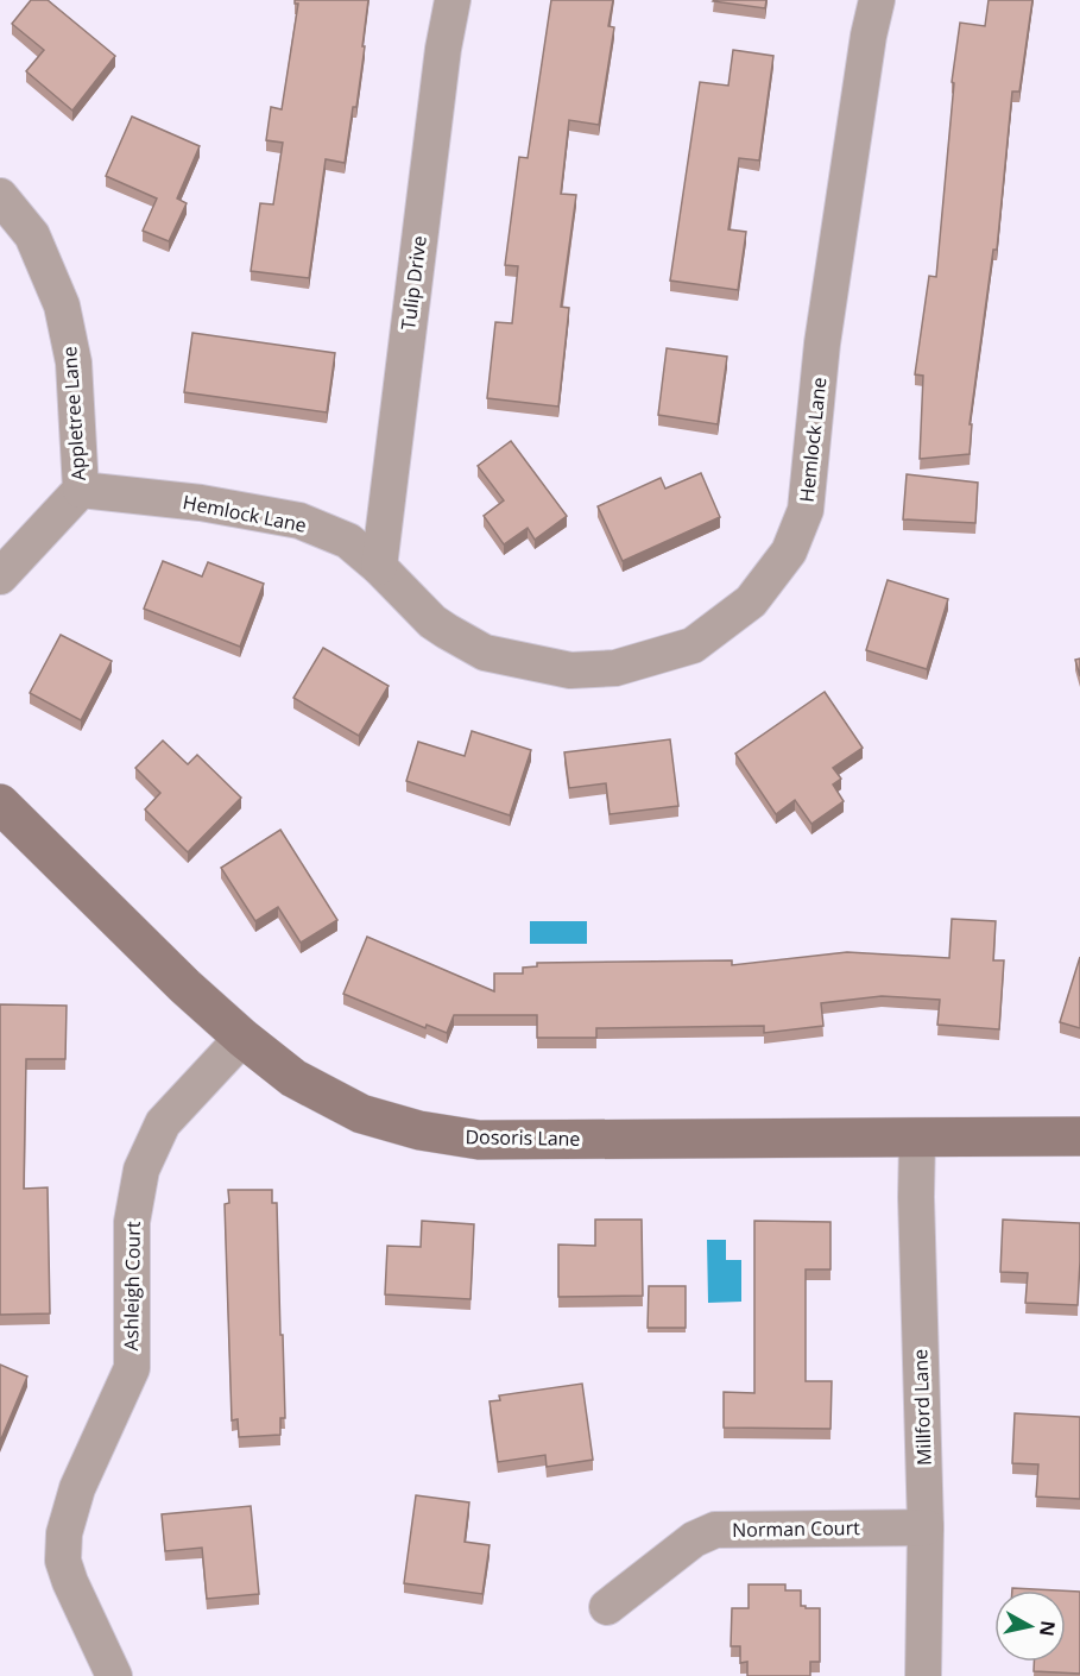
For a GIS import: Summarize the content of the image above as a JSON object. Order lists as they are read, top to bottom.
{
  "streets": {
    "street": [
      "Tulip Drive",
      "Appletree Lane",
      "Hemlock Lane",
      "Dosoris Lane",
      "Ashleigh Court",
      "Millford Lane",
      "Norman Court"
    ]
  },
  "crossings": [
    ["Tulip Drive", "Hemlock Lane"],
    ["Appletree Lane", "Hemlock Lane"],
    ["Dosoris Lane", "Ashleigh Court"],
    ["Dosoris Lane", "Millford Lane"],
    ["Millford Lane", "Norman Court"]
  ],
  "north": "right"
}
